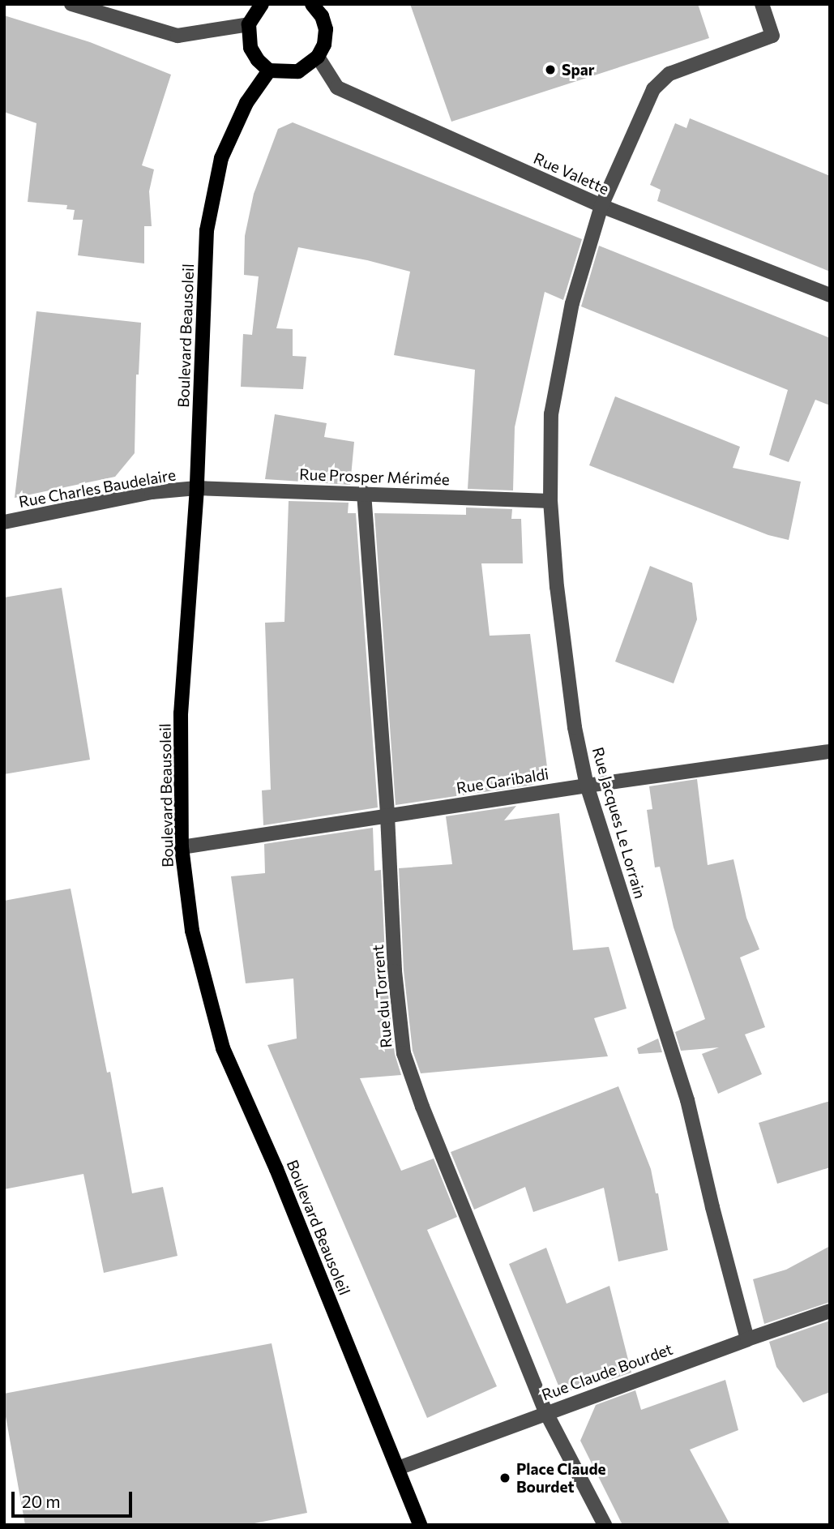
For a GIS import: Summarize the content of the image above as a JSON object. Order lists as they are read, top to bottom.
{
  "streets": {
    "main road": ["Boulevard Beausoleil"],
    "street": [
      "Rue Valette",
      "Rue Prosper Mérimée",
      "Rue Charles Baudelaire",
      "Rue Garibaldi",
      "Rue Jacques Le Lorrain",
      "Rue du Torrent",
      "Rue Claude Bourdet"
    ]
  },
  "crossings": [
    ["Rue Valette", "Rue Jacques Le Lorrain"],
    ["Boulevard Beausoleil", "Rue Prosper Mérimée"],
    ["Boulevard Beausoleil", "Rue Charles Baudelaire"],
    ["Boulevard Beausoleil", "Rue Garibaldi"],
    ["Boulevard Beausoleil", "Rue Claude Bourdet"],
    ["Rue Prosper Mérimée", "Rue Charles Baudelaire"],
    ["Rue Prosper Mérimée", "Rue Jacques Le Lorrain"],
    ["Rue Prosper Mérimée", "Rue du Torrent"],
    ["Rue Garibaldi", "Rue Jacques Le Lorrain"],
    ["Rue Garibaldi", "Rue du Torrent"],
    ["Rue Jacques Le Lorrain", "Rue Claude Bourdet"],
    ["Rue du Torrent", "Rue Claude Bourdet"]
  ],
  "places": ["Spar", "Place Claude Bourdet"],
  "scale_bar": "20 m"
}
